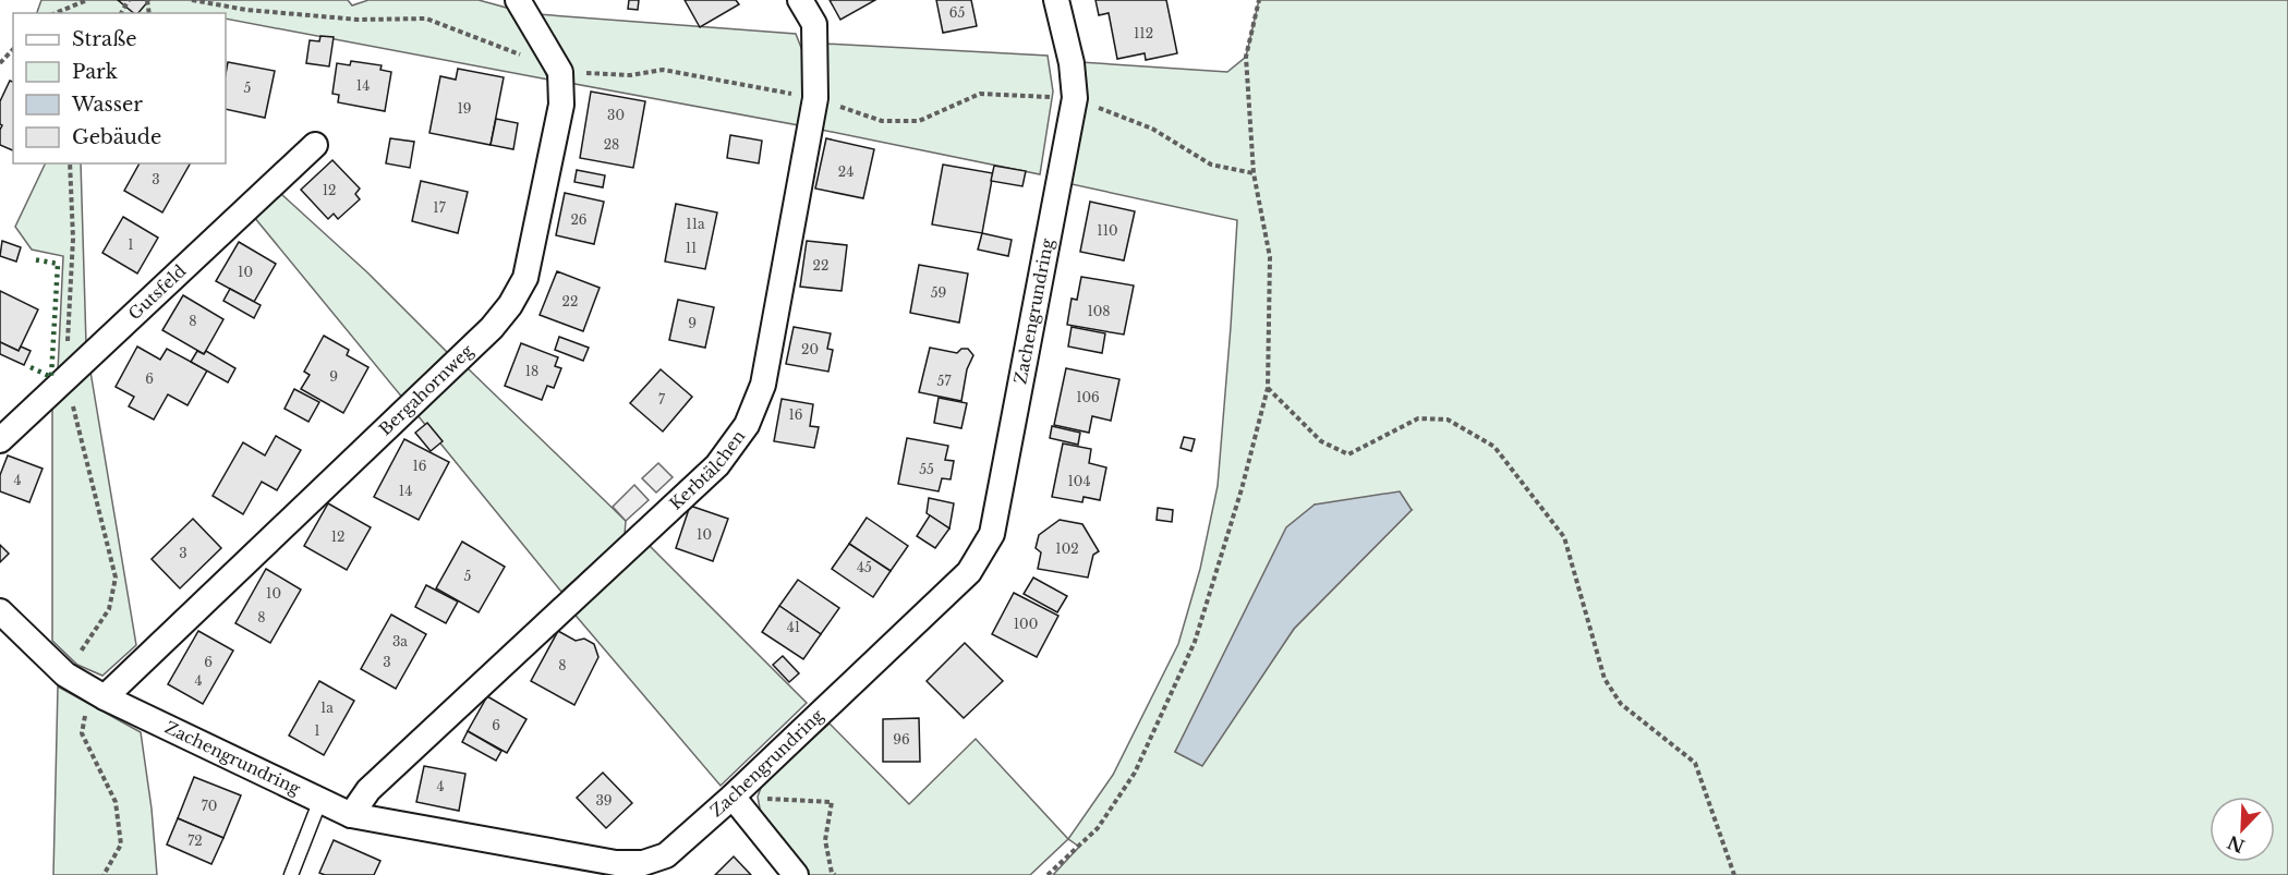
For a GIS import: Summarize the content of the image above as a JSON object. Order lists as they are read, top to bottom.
{
  "streets": {
    "street": [
      "Gutsfeld",
      "Zachengrundring",
      "Bergahornweg",
      "Kerbtälchen"
    ]
  },
  "crossings": [
    ["Zachengrundring", "Bergahornweg"],
    ["Zachengrundring", "Kerbtälchen"]
  ],
  "house_numbers": [
    "65",
    "112",
    "14",
    "5",
    "19",
    "30",
    "28",
    "24",
    "3",
    "12",
    "17",
    "26",
    "11a",
    "110",
    "1",
    "11",
    "22",
    "10",
    "59",
    "22",
    "108",
    "8",
    "9",
    "20",
    "18",
    "9",
    "6",
    "57",
    "106",
    "7",
    "16",
    "16",
    "55",
    "4",
    "104",
    "14",
    "10",
    "12",
    "102",
    "3",
    "45",
    "5",
    "10",
    "8",
    "100",
    "41",
    "3a",
    "6",
    "3",
    "8",
    "4",
    "1a",
    "6",
    "1",
    "96",
    "4",
    "39",
    "70",
    "72"
  ],
  "legend": [
    "Straße",
    "Park",
    "Wasser",
    "Gebäude"
  ],
  "north": "bottom left"
}
